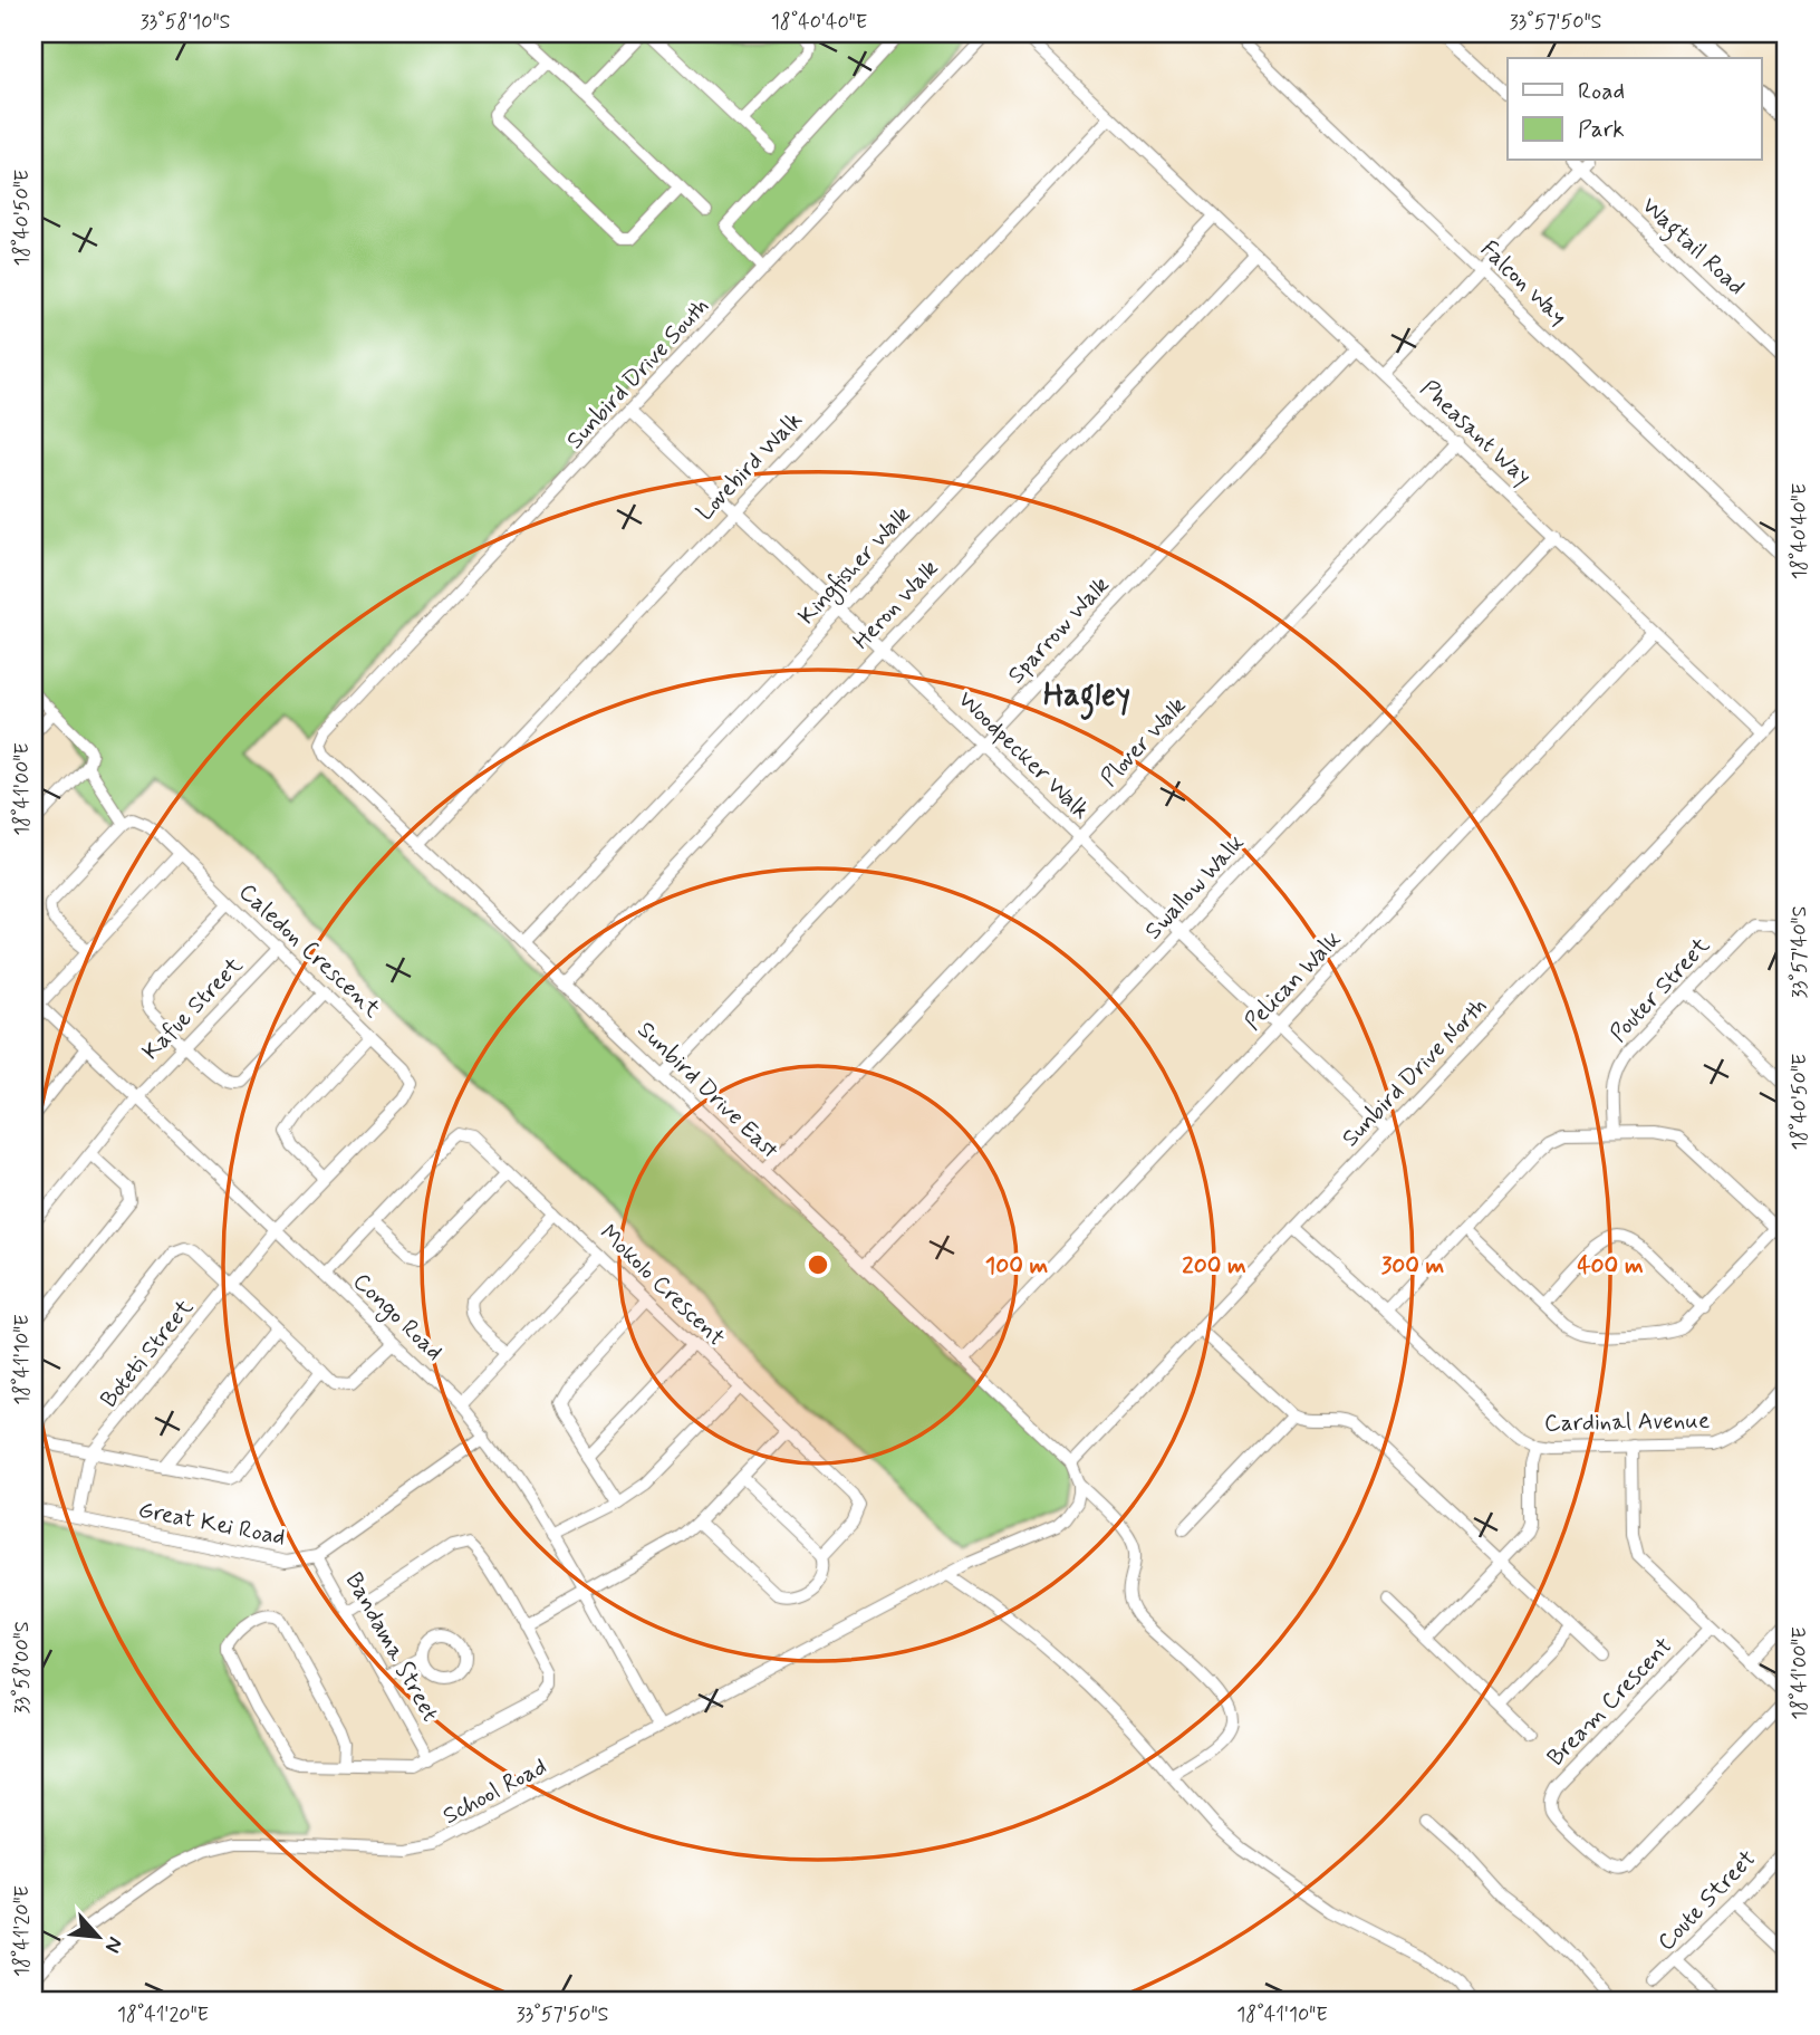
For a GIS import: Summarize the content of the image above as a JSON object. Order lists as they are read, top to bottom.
{
  "streets": {
    "street": [
      "Wagtail Road",
      "Falcon Way",
      "Sunbird Drive South",
      "Pheasant Way",
      "Lovebird Walk",
      "Kingfisher Walk",
      "Heron Walk",
      "Sparrow Walk",
      "Plover Walk",
      "Woodpecker Walk",
      "Swallow Walk",
      "Caledon Crescent",
      "Pelican Walk",
      "Pouter Street",
      "Kafue Street",
      "Sunbird Drive North",
      "Sunbird Drive East",
      "Mokolo Crescent",
      "Congo Road",
      "Boteti Street",
      "Cardinal Avenue",
      "Great Kei Road",
      "Bandama Street",
      "Bream Crescent",
      "School Road",
      "Coute Street"
    ]
  },
  "crossings": [
    ["Sunbird Drive South", "Woodpecker Walk"],
    ["Sunbird Drive South", "Sunbird Drive East"],
    ["Pheasant Way", "Lovebird Walk"],
    ["Pheasant Way", "Kingfisher Walk"],
    ["Pheasant Way", "Heron Walk"],
    ["Pheasant Way", "Sparrow Walk"],
    ["Pheasant Way", "Plover Walk"],
    ["Pheasant Way", "Swallow Walk"],
    ["Pheasant Way", "Pelican Walk"],
    ["Pheasant Way", "Sunbird Drive North"],
    ["Lovebird Walk", "Woodpecker Walk"],
    ["Lovebird Walk", "Sunbird Drive East"],
    ["Kingfisher Walk", "Woodpecker Walk"],
    ["Kingfisher Walk", "Sunbird Drive East"],
    ["Heron Walk", "Woodpecker Walk"],
    ["Heron Walk", "Sunbird Drive East"],
    ["Sparrow Walk", "Woodpecker Walk"],
    ["Sparrow Walk", "Sunbird Drive East"],
    ["Plover Walk", "Woodpecker Walk"],
    ["Plover Walk", "Sunbird Drive East"],
    ["Woodpecker Walk", "Swallow Walk"],
    ["Woodpecker Walk", "Pelican Walk"],
    ["Woodpecker Walk", "Sunbird Drive North"],
    ["Swallow Walk", "Sunbird Drive East"],
    ["Caledon Crescent", "Kafue Street"],
    ["Caledon Crescent", "Congo Road"],
    ["Caledon Crescent", "Boteti Street"],
    ["Pelican Walk", "Sunbird Drive East"],
    ["Kafue Street", "Congo Road"],
    ["Sunbird Drive North", "Sunbird Drive East"],
    ["Sunbird Drive North", "Cardinal Avenue"],
    ["Mokolo Crescent", "Congo Road"],
    ["Congo Road", "Boteti Street"],
    ["Congo Road", "Great Kei Road"],
    ["Congo Road", "School Road"],
    ["Boteti Street", "Great Kei Road"],
    ["Great Kei Road", "Bandama Street"]
  ],
  "districts": ["Hagley"],
  "legend": ["Road", "Park"],
  "north": "bottom right",
  "coordinates": [
    "33°58'10\"S",
    "18°40'40\"E",
    "33°57'50\"S",
    "18°40'50\"E",
    "18°41'00\"E",
    "33°57'40\"S",
    "18°41'10\"E",
    "33°58'00\"S",
    "18°41'20\"E"
  ],
  "rings": [
    "100 m",
    "200 m",
    "300 m",
    "400 m"
  ]
}
